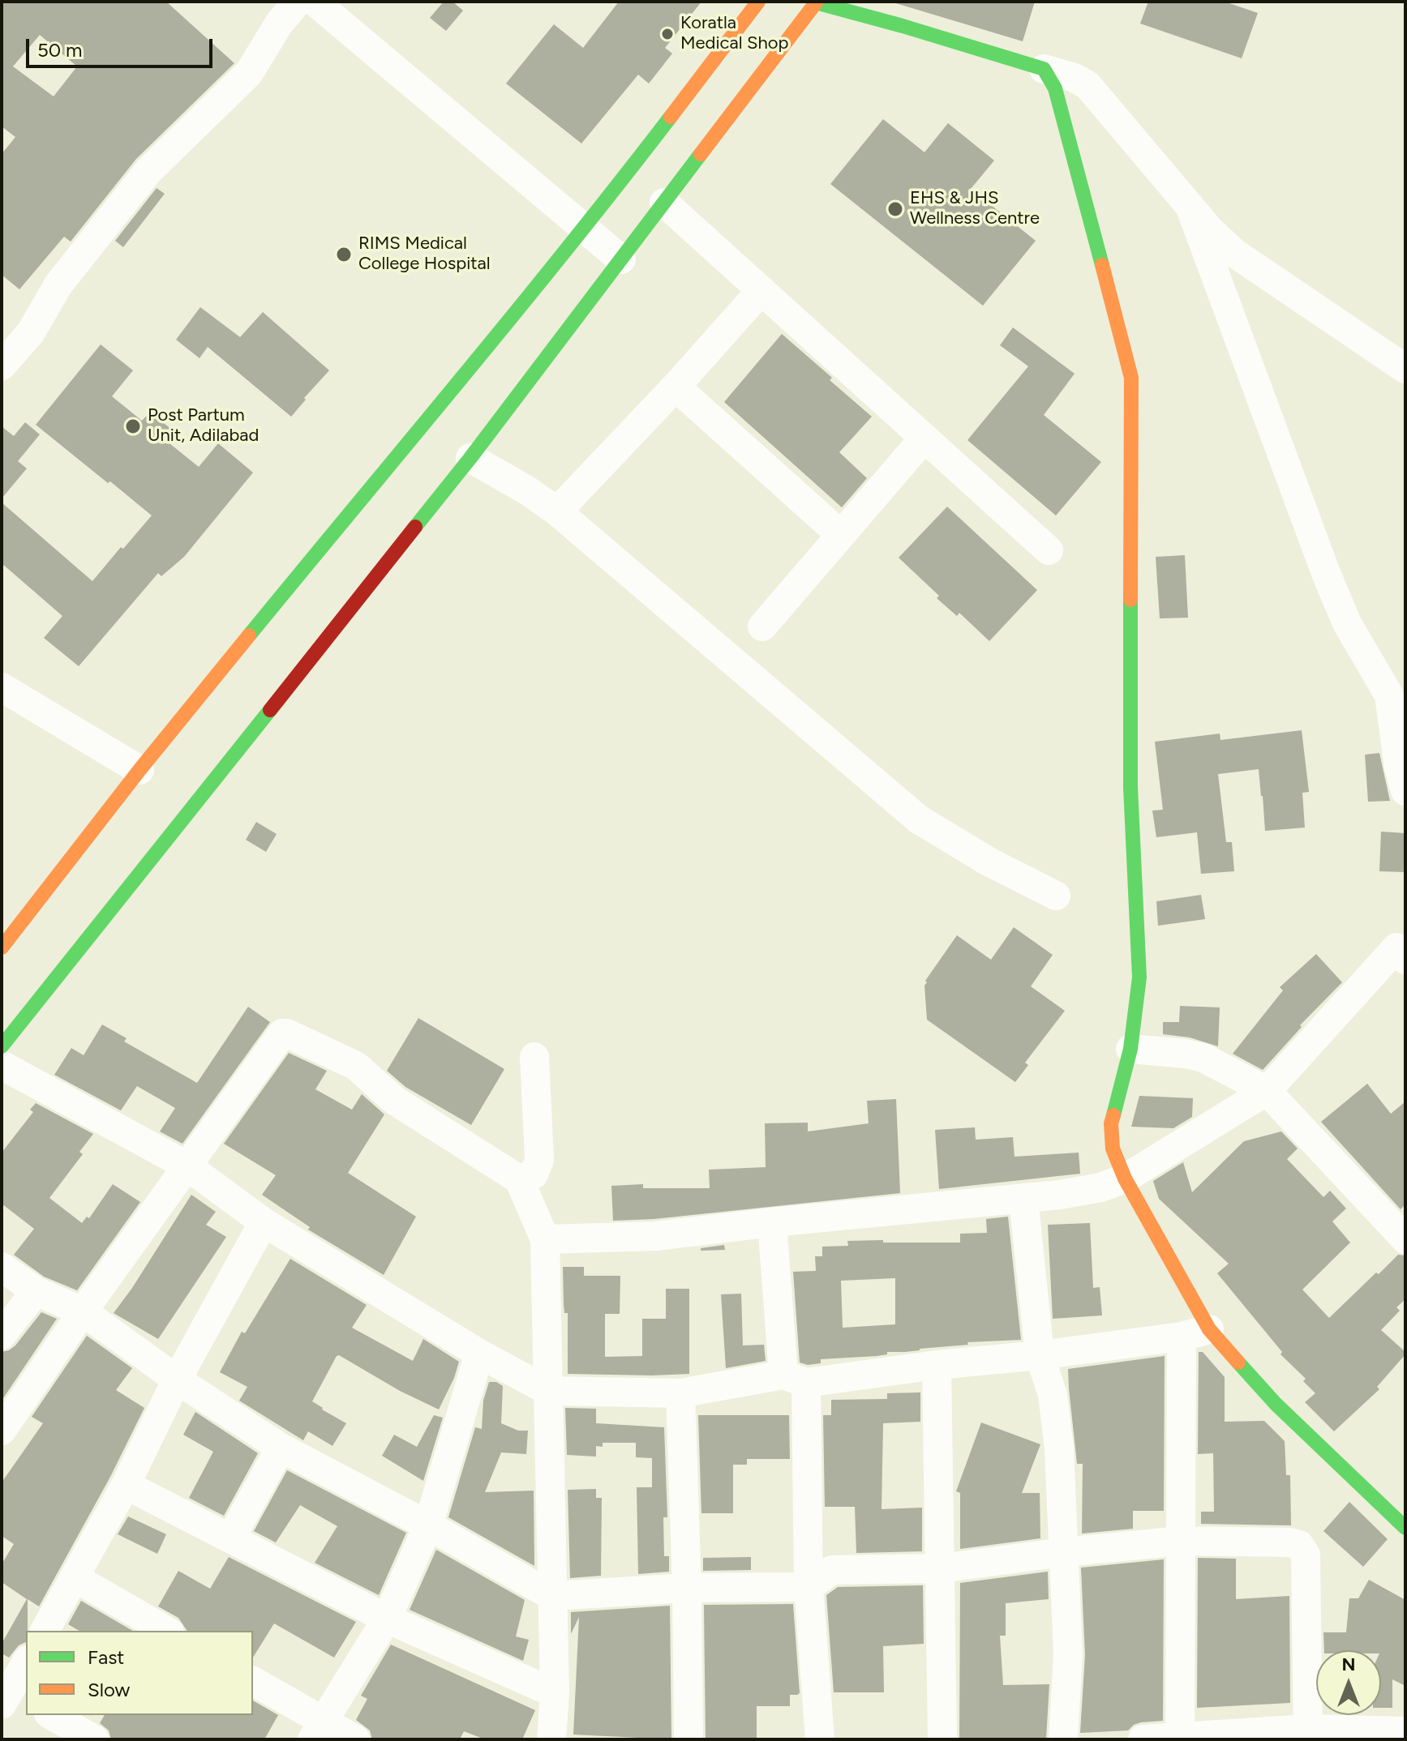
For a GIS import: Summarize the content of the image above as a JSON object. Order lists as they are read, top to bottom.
{
  "places": [
    "Koratla Medical Shop",
    "EHS & JHS Wellness Centre",
    "RIMS Medical College Hospital",
    "Post Partum Unit, Adilabad"
  ],
  "legend": ["Fast", "Slow"],
  "scale_bar": "50 m",
  "north": "top"
}
